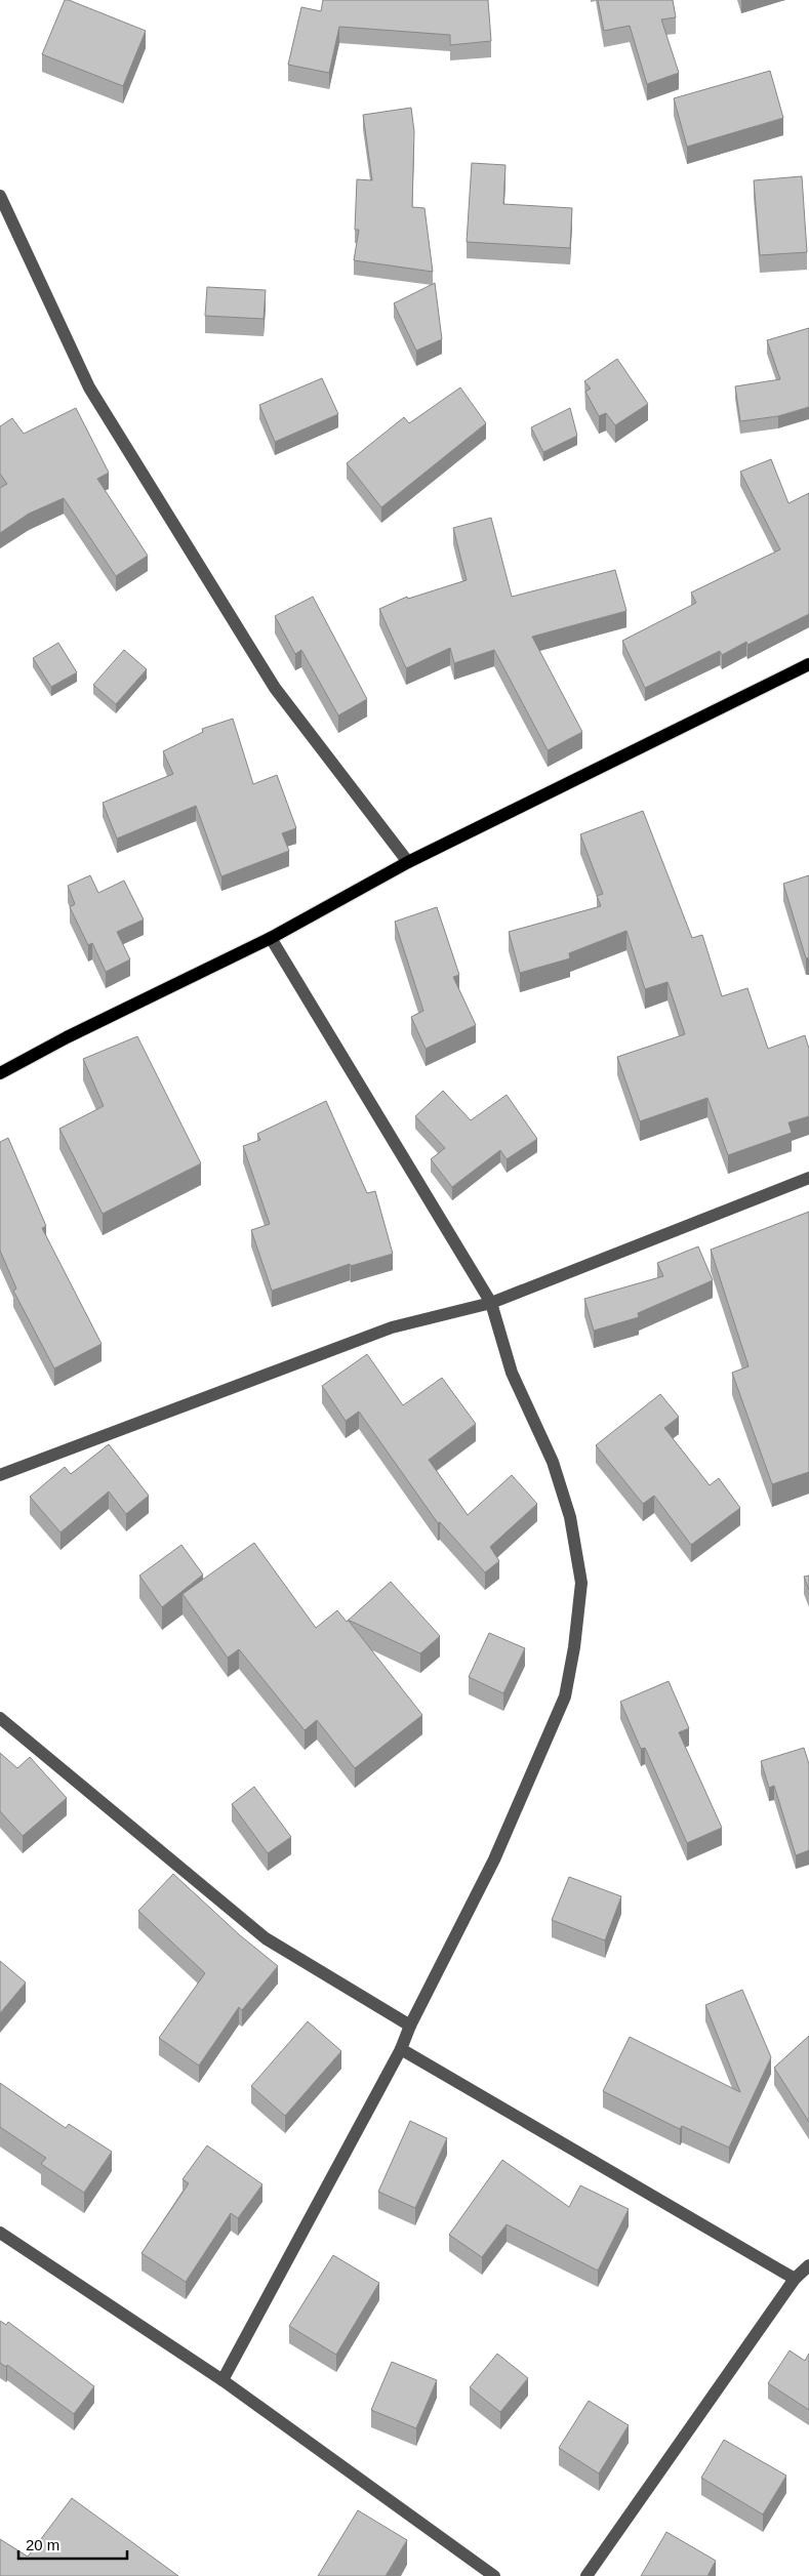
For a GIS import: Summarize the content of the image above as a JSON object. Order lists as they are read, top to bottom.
{
  "scale_bar": "20 m"
}
